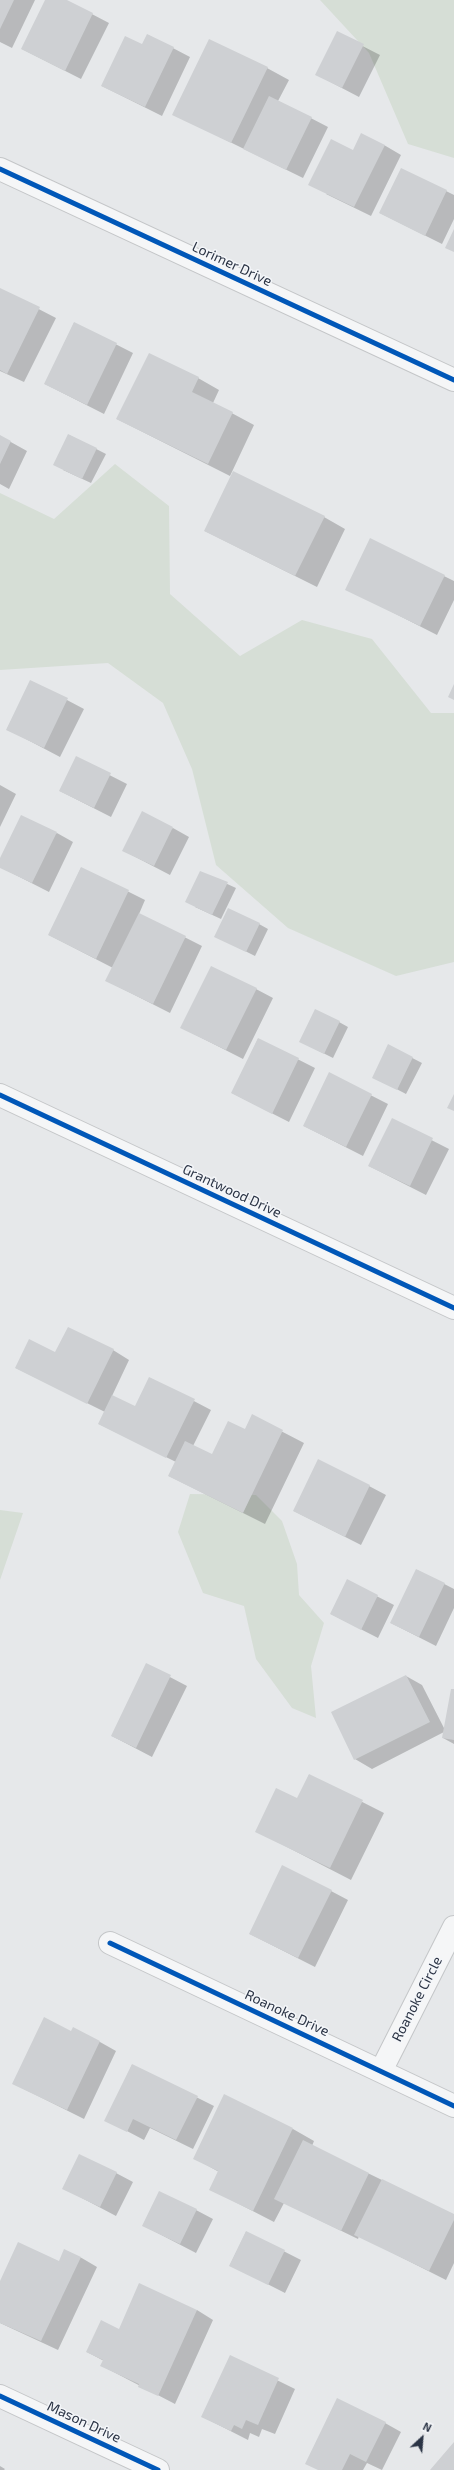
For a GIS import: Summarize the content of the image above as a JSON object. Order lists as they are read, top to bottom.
{
  "streets": {
    "street": [
      "Lorimer Drive",
      "Grantwood Drive",
      "Roanoke Circle",
      "Roanoke Drive",
      "Mason Drive"
    ]
  },
  "crossings": [
    ["Roanoke Circle", "Roanoke Drive"]
  ],
  "north": "top right"
}
